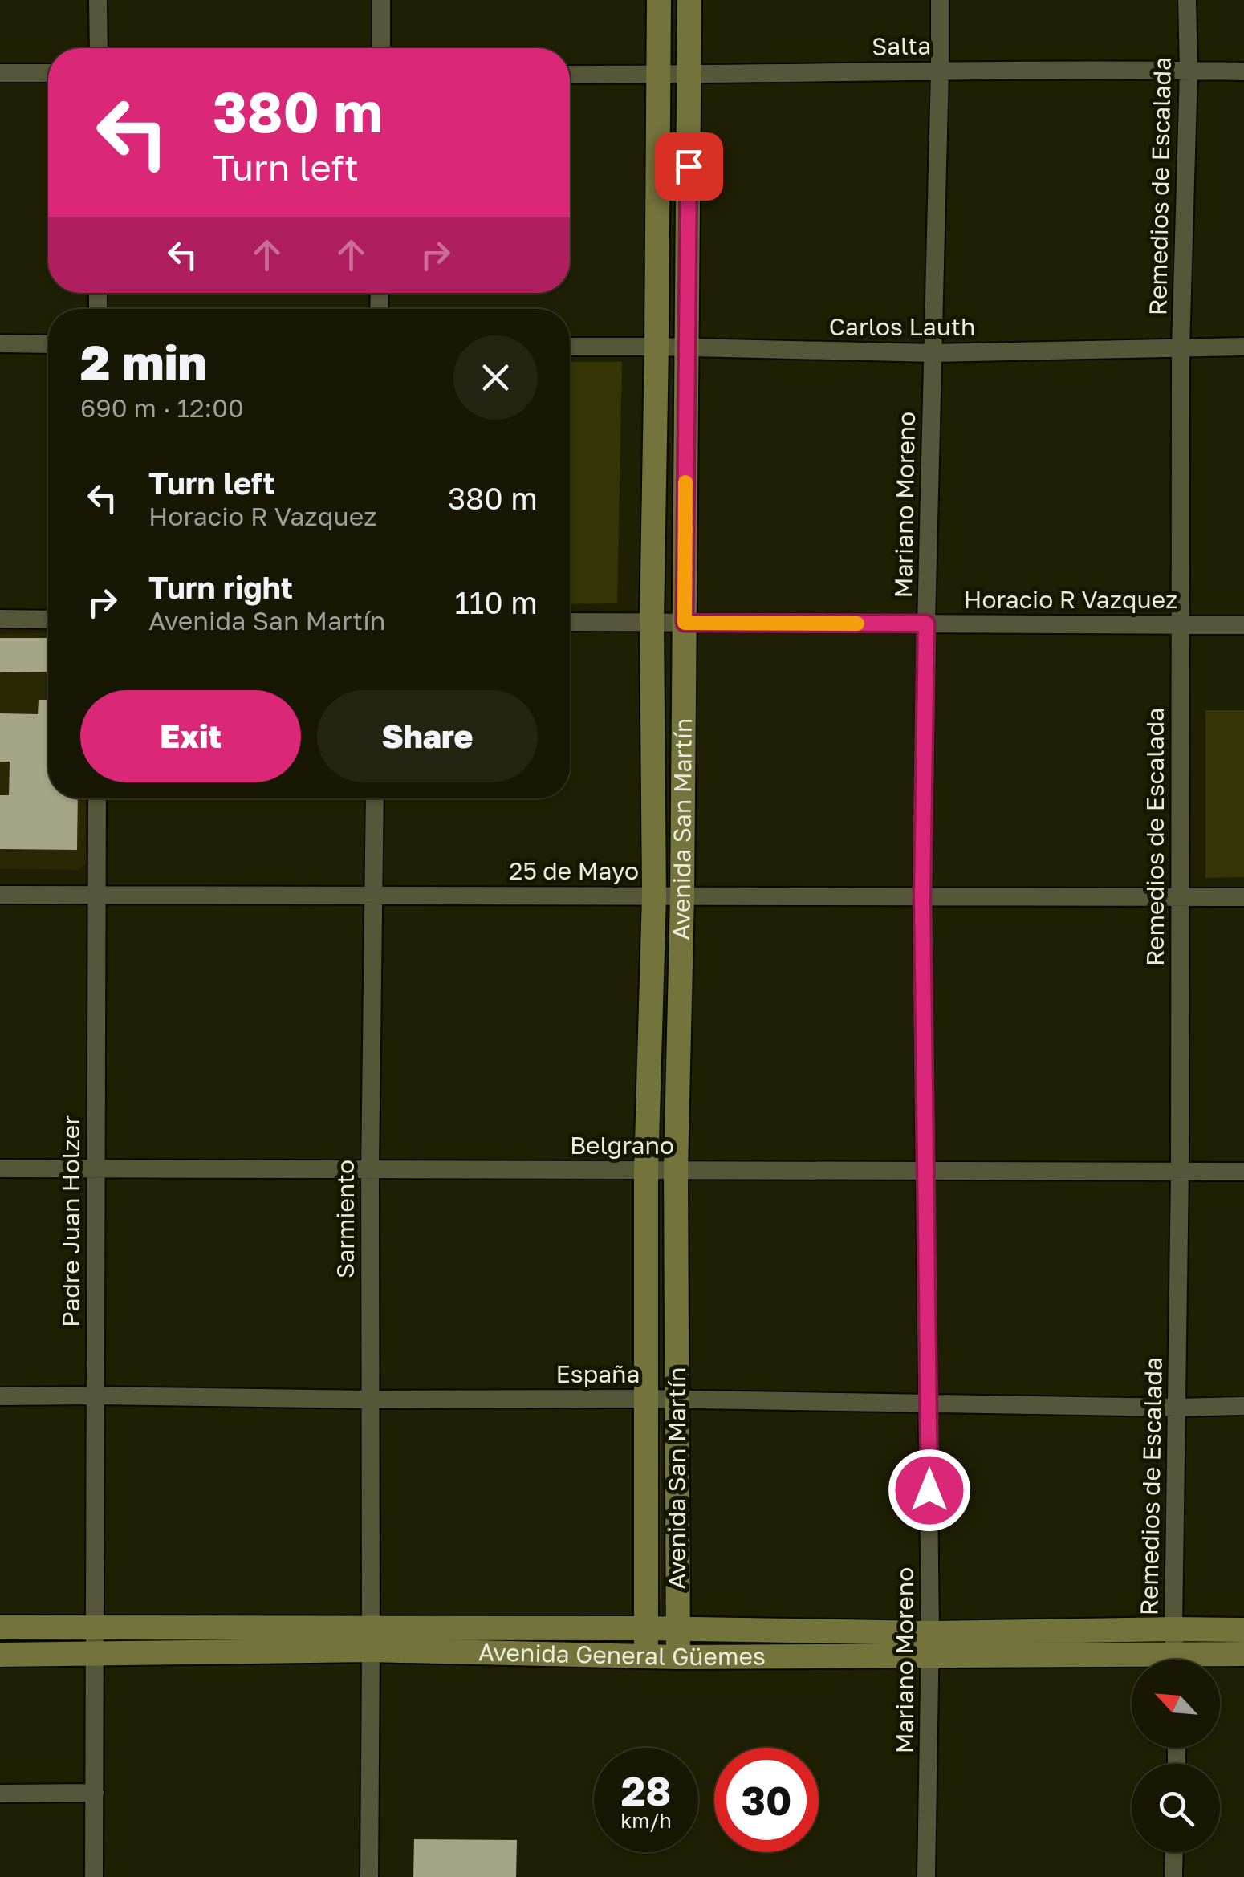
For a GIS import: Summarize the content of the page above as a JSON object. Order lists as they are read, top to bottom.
{
  "streets": {
    "main road": ["Avenida San Martín", "Avenida General Güemes"],
    "street": [
      "Salta",
      "Remedios de Escalada",
      "Carlos Lauth",
      "Mariano Moreno",
      "Horacio R Vazquez",
      "25 de Mayo",
      "Belgrano",
      "Sarmiento",
      "Padre Juan Holzer",
      "España"
    ]
  },
  "crossings": [
    ["Salta", "Remedios de Escalada"],
    ["Salta", "Mariano Moreno"],
    ["Salta", "Avenida San Martín"],
    ["Remedios de Escalada", "Carlos Lauth"],
    ["Remedios de Escalada", "Horacio R Vazquez"],
    ["Remedios de Escalada", "25 de Mayo"],
    ["Remedios de Escalada", "Belgrano"],
    ["Remedios de Escalada", "España"],
    ["Remedios de Escalada", "Avenida General Güemes"],
    ["Carlos Lauth", "Mariano Moreno"],
    ["Carlos Lauth", "Avenida San Martín"],
    ["Mariano Moreno", "Horacio R Vazquez"],
    ["Mariano Moreno", "25 de Mayo"],
    ["Mariano Moreno", "Belgrano"],
    ["Mariano Moreno", "España"],
    ["Mariano Moreno", "Avenida General Güemes"],
    ["Horacio R Vazquez", "Avenida San Martín"],
    ["Avenida San Martín", "25 de Mayo"],
    ["Avenida San Martín", "Belgrano"],
    ["Avenida San Martín", "España"],
    ["Avenida San Martín", "Avenida General Güemes"],
    ["25 de Mayo", "Sarmiento"],
    ["25 de Mayo", "Padre Juan Holzer"],
    ["Belgrano", "Sarmiento"],
    ["Belgrano", "Padre Juan Holzer"],
    ["Sarmiento", "España"],
    ["Sarmiento", "Avenida General Güemes"],
    ["Padre Juan Holzer", "España"],
    ["Padre Juan Holzer", "Avenida General Güemes"]
  ],
  "north": "top left",
  "page": {
    "turn": ["380 m", "Turn left"],
    "heading": ["2 min", "690 m · 12:00"],
    "list": [
      {
        "name": "Turn left",
        "note": "Horacio R Vazquez",
        "value": "380 m"
      },
      {
        "name": "Turn right",
        "note": "Avenida San Martín",
        "value": "110 m"
      }
    ],
    "buttons": ["Exit", "Share"],
    "speed": "28 km/h",
    "limit": "30"
  }
}
